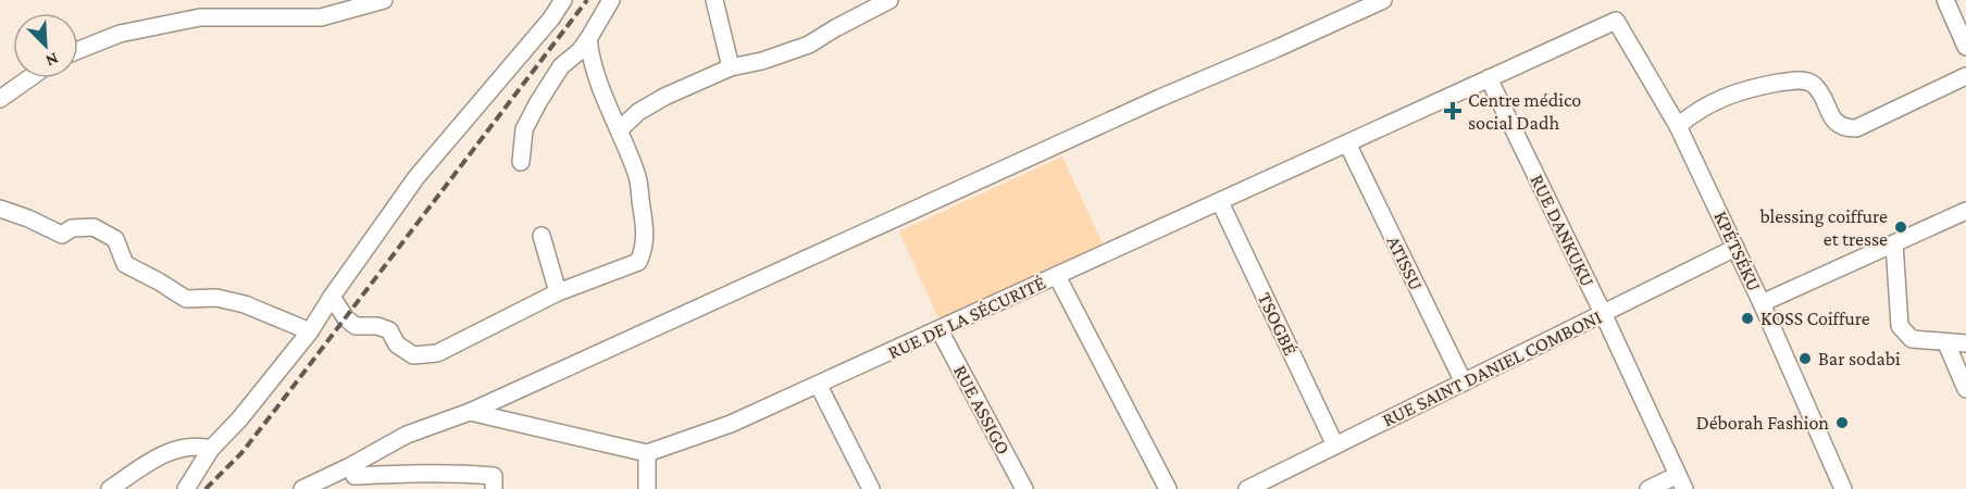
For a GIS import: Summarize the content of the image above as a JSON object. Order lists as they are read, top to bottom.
{
  "streets": {
    "street": [
      "RUE DANKUKU",
      "KPÉTSÉKU",
      "ATISSU",
      "RUE DE LA SÉCURITÉ",
      "TSOGBÉ",
      "RUE SAINT DANIEL COMBONI",
      "RUE ASSIGO"
    ]
  },
  "crossings": [
    ["RUE DANKUKU", "RUE DE LA SÉCURITÉ"],
    ["RUE DANKUKU", "RUE SAINT DANIEL COMBONI"],
    ["KPÉTSÉKU", "RUE DE LA SÉCURITÉ"],
    ["KPÉTSÉKU", "RUE SAINT DANIEL COMBONI"],
    ["ATISSU", "RUE DE LA SÉCURITÉ"],
    ["ATISSU", "RUE SAINT DANIEL COMBONI"],
    ["RUE DE LA SÉCURITÉ", "TSOGBÉ"],
    ["RUE DE LA SÉCURITÉ", "RUE ASSIGO"],
    ["TSOGBÉ", "RUE SAINT DANIEL COMBONI"]
  ],
  "places": {
    "health": ["Centre médico social Dadh"],
    "other": [
      "blessing coiffure et tresse",
      "KOSS Coiffure",
      "Bar sodabi",
      "Déborah Fashion"
    ]
  },
  "north": "bottom right"
}
